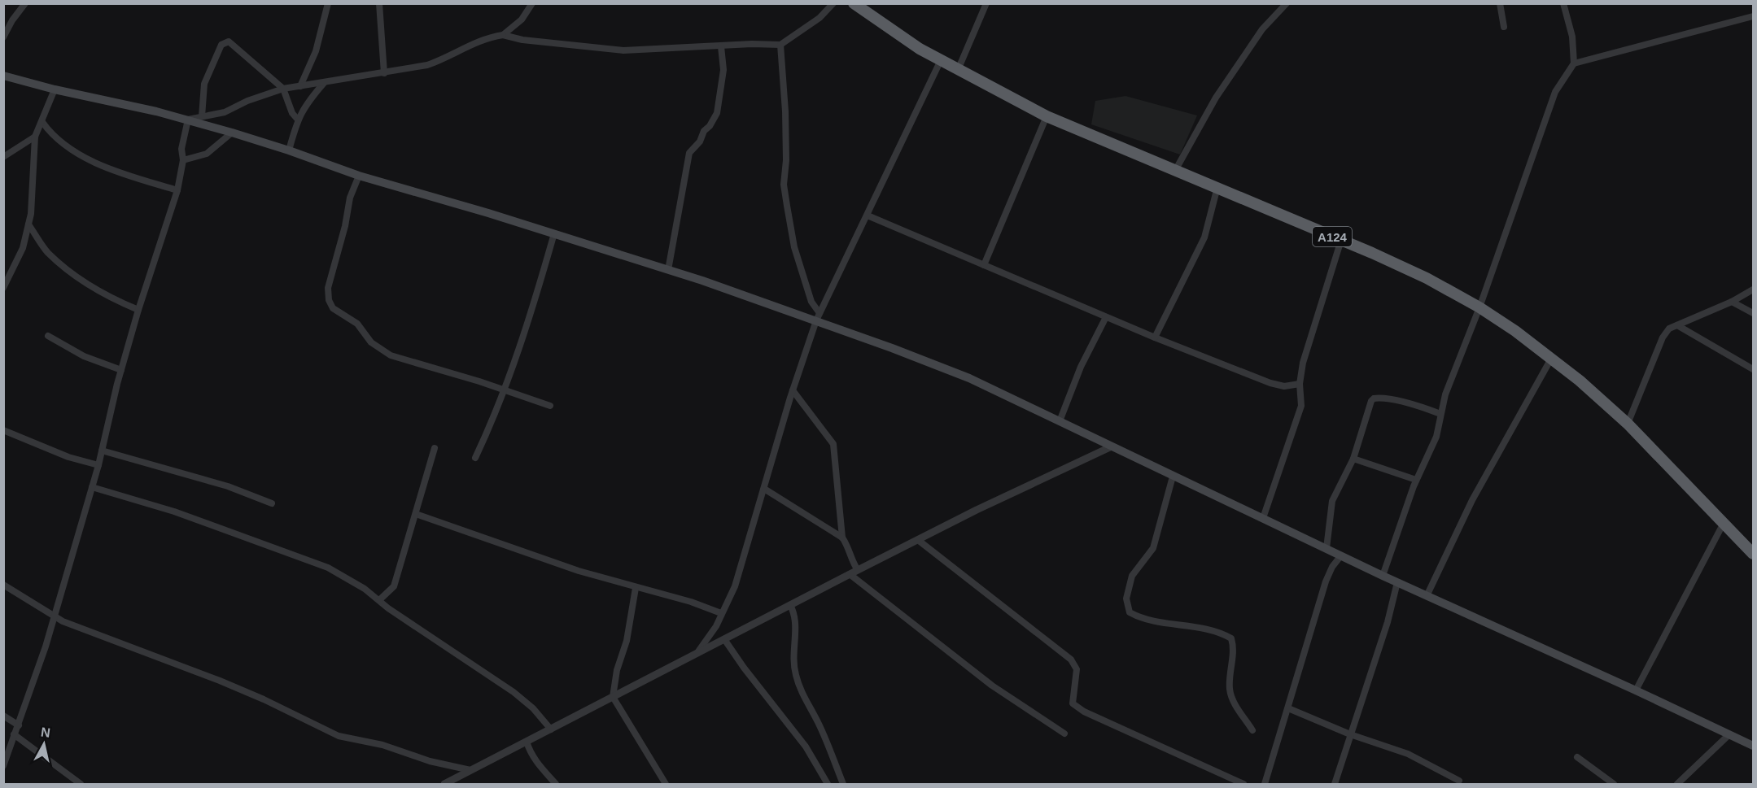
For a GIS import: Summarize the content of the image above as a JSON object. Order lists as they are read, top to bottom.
{
  "streets": {
    "highway": ["A124"]
  },
  "north": "top"
}
